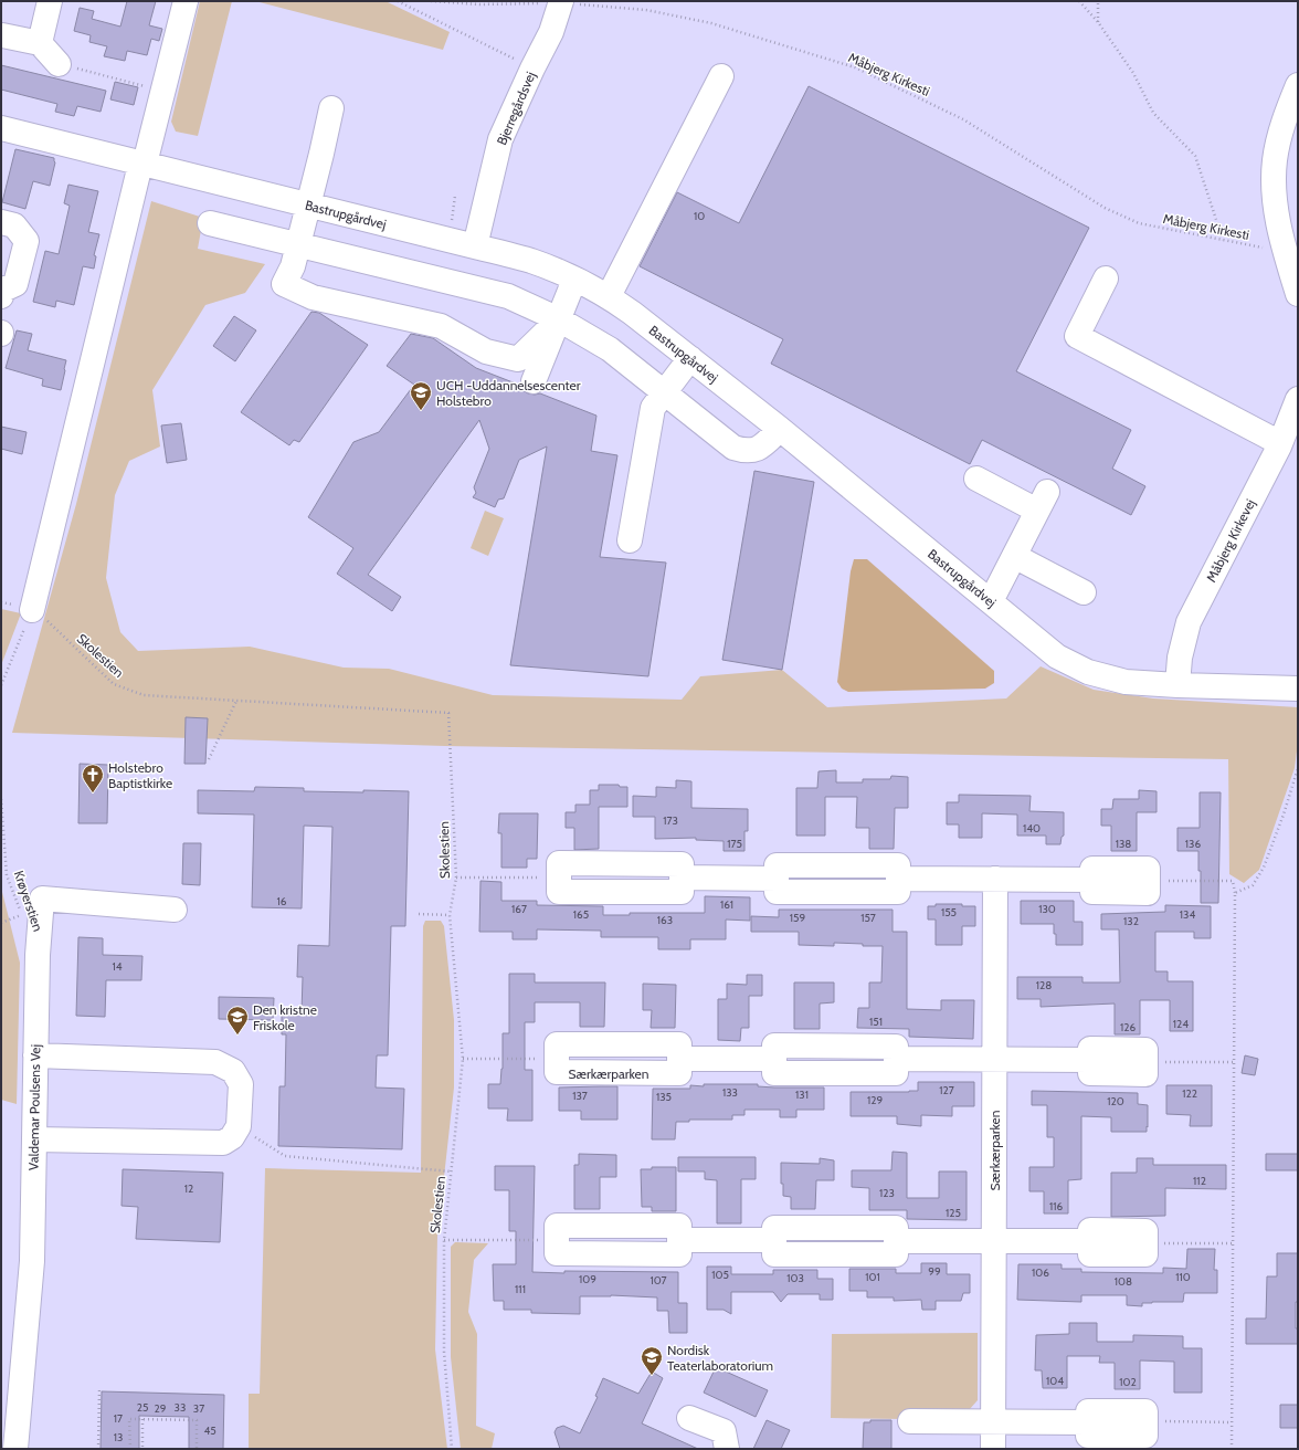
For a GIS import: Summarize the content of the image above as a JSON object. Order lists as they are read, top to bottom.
{
  "streets": {
    "street": [
      "Bjerregårdsvej",
      "Bastrupgårdvej",
      "Måbjerg Kirkevej",
      "Særkærparken",
      "Valdemar Poulsens Vej"
    ],
    "path": ["Måbjerg Kirkesti", "Skolestien", "Krøyerstien"]
  },
  "crossings": [
    ["Måbjerg Kirkesti", "Bjerregårdsvej"],
    ["Bjerregårdsvej", "Bastrupgårdvej"],
    ["Bastrupgårdvej", "Måbjerg Kirkevej"]
  ],
  "places": {
    "school or university": ["UCH -Uddannelsescenter Holstebro", "Den kristne Friskole", "Nordisk Teaterlaboratorium"],
    "church": ["Holstebro Baptistkirke"]
  },
  "house_numbers": [
    "10",
    "173",
    "140",
    "175",
    "138",
    "136",
    "16",
    "161",
    "167",
    "130",
    "155",
    "165",
    "134",
    "159",
    "157",
    "163",
    "132",
    "14",
    "128",
    "151",
    "124",
    "126",
    "127",
    "133",
    "122",
    "131",
    "137",
    "135",
    "129",
    "120",
    "112",
    "12",
    "123",
    "116",
    "125",
    "99",
    "106",
    "105",
    "101",
    "110",
    "103",
    "109",
    "107",
    "108",
    "111",
    "104",
    "102",
    "25",
    "33",
    "29",
    "37",
    "17",
    "45",
    "13"
  ]
}
